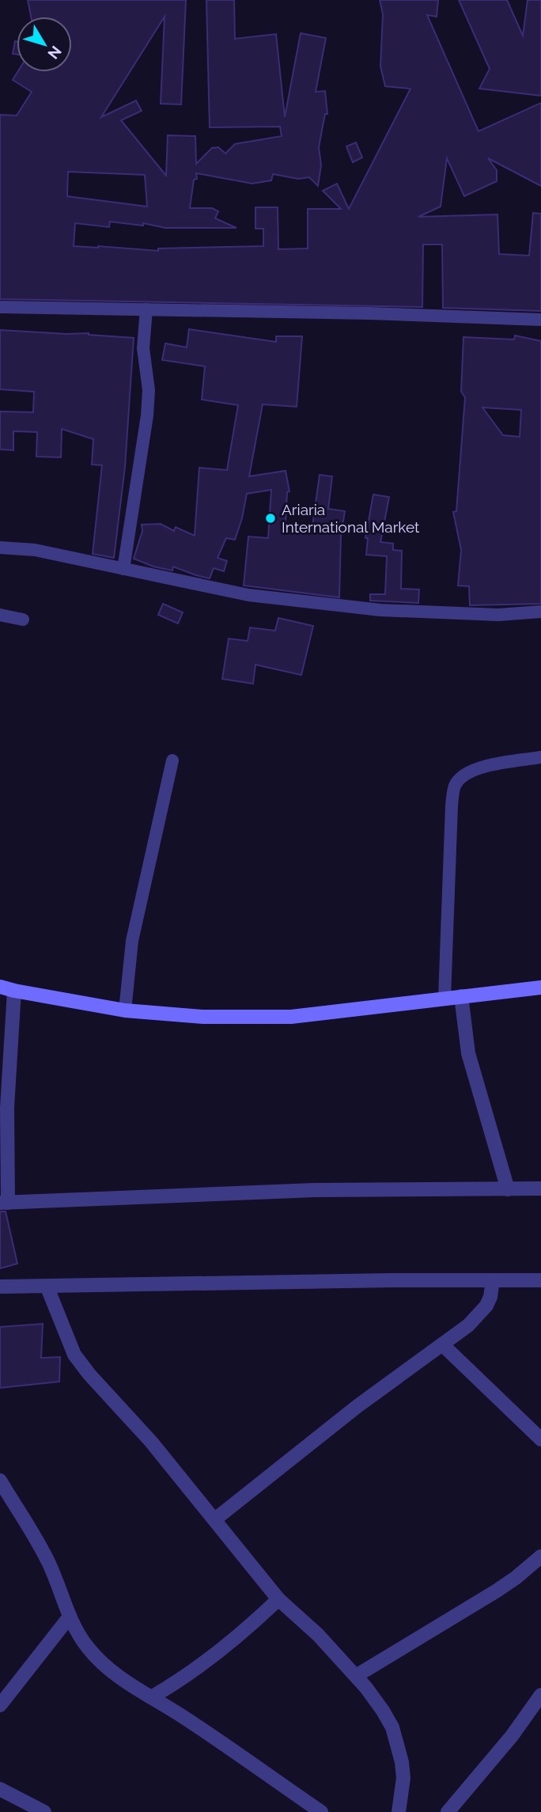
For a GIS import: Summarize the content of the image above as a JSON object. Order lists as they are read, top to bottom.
{
  "places": ["Ariaria International Market"],
  "north": "bottom right"
}
